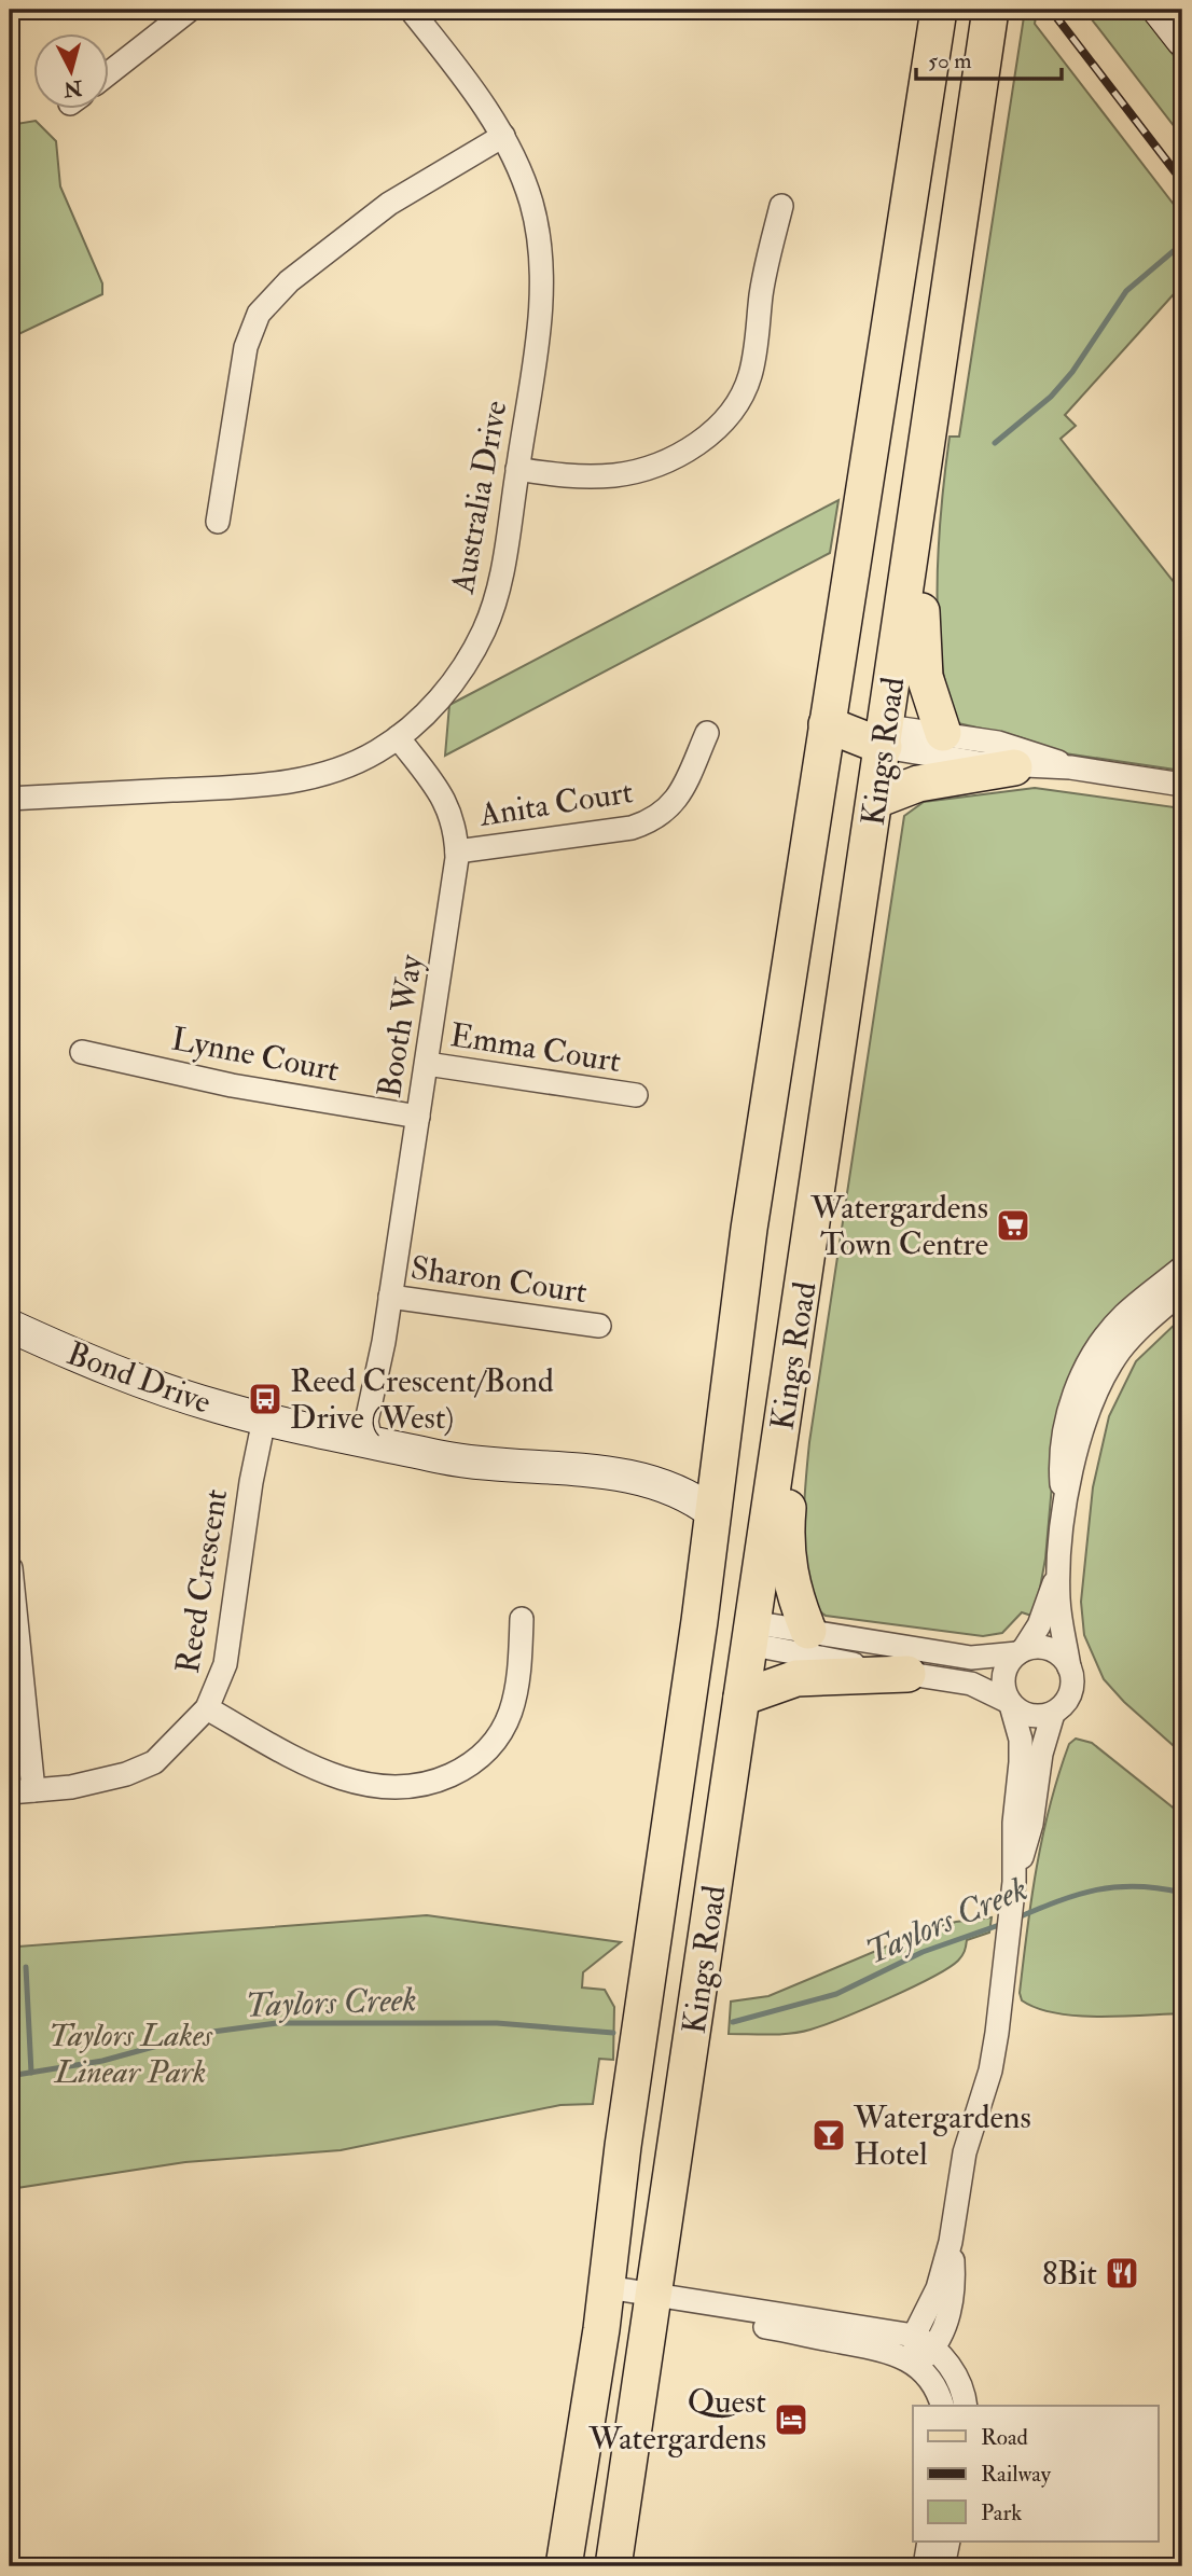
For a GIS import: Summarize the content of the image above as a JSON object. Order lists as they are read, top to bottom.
{
  "streets": {
    "main road": ["Kings Road"],
    "street": [
      "Australia Drive",
      "Anita Court",
      "Booth Way",
      "Emma Court",
      "Lynne Court",
      "Sharon Court",
      "Bond Drive",
      "Reed Crescent"
    ]
  },
  "crossings": [
    ["Australia Drive", "Booth Way"],
    ["Anita Court", "Booth Way"],
    ["Booth Way", "Emma Court"],
    ["Booth Way", "Lynne Court"],
    ["Booth Way", "Sharon Court"],
    ["Booth Way", "Bond Drive"],
    ["Bond Drive", "Reed Crescent"]
  ],
  "water": ["Taylors Creek"],
  "parks": ["Taylors Lakes Linear Park"],
  "places": {
    "supermarket": ["Watergardens Town Centre"],
    "bus stop": ["Reed Crescent/Bond Drive (West)"],
    "bar": ["Watergardens Hotel"],
    "restaurant": ["8Bit"],
    "hotel": ["Quest Watergardens"]
  },
  "legend": ["Road", "Railway", "Park"],
  "scale_bar": "50 m",
  "north": "bottom"
}
